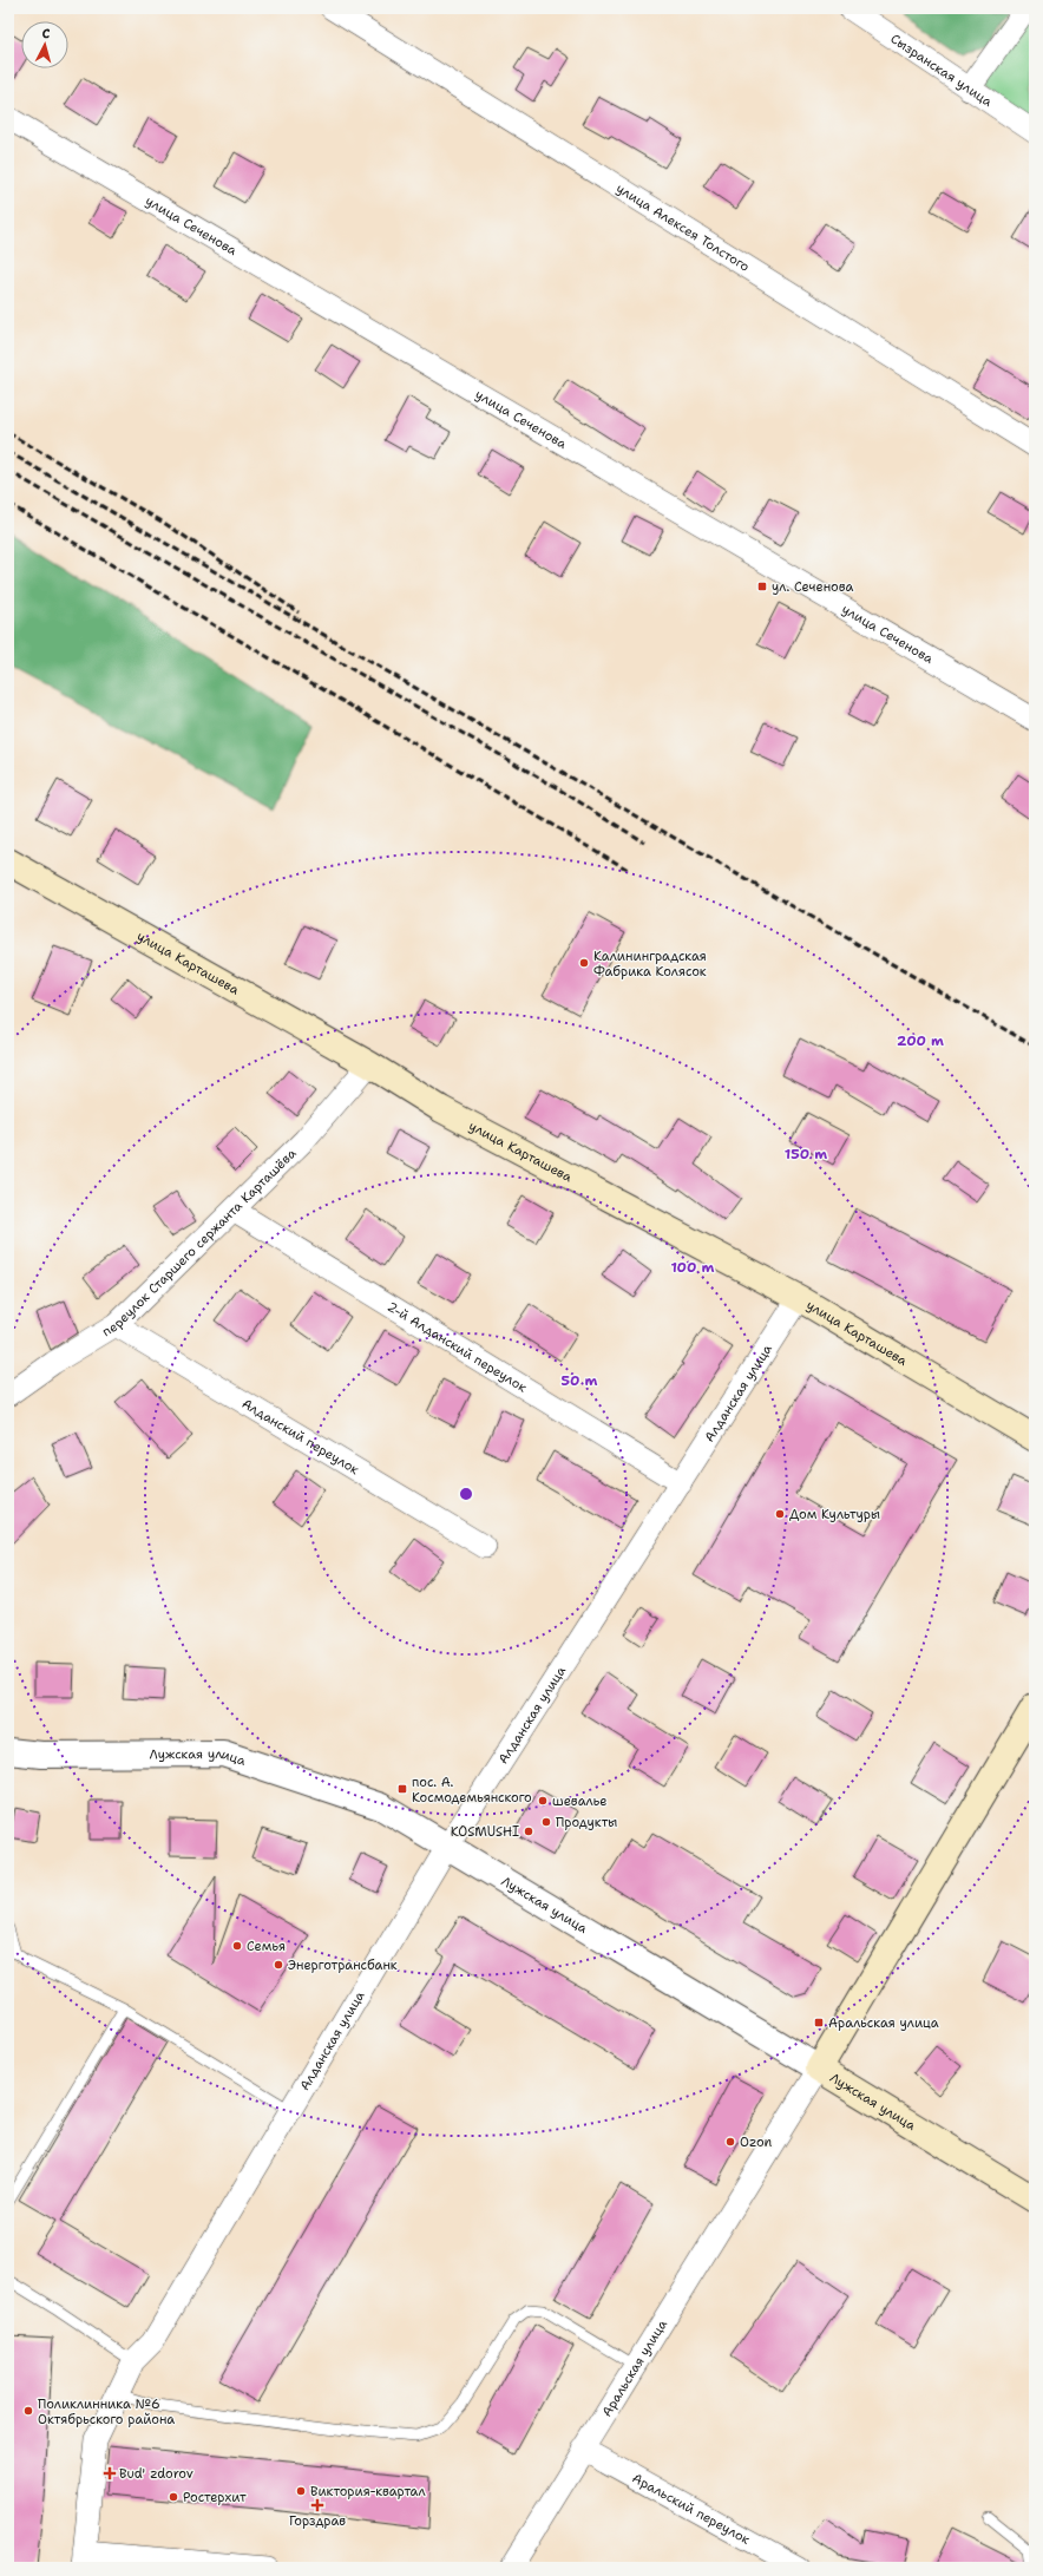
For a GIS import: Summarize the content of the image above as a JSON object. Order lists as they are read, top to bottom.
{
  "streets": {
    "main road": ["улица Карташева", "Лужская улица", "Аральская улица"],
    "street": [
      "Сызранская улица",
      "улица Сеченова",
      "улица Алексея Толстого",
      "переулок Старшего сержанта Карташёва",
      "2-й Алданский переулок",
      "Алданская улица",
      "Алданский переулок",
      "Аральский переулок"
    ]
  },
  "crossings": [
    ["улица Карташева", "переулок Старшего сержанта Карташёва"],
    ["улица Карташева", "Алданская улица"],
    ["переулок Старшего сержанта Карташёва", "2-й Алданский переулок"],
    ["переулок Старшего сержанта Карташёва", "Алданский переулок"],
    ["2-й Алданский переулок", "Алданская улица"],
    ["Алданская улица", "Лужская улица"],
    ["Лужская улица", "Аральская улица"],
    ["Аральская улица", "Аральский переулок"]
  ],
  "places": {
    "transit": ["ул. Сеченова", "пос. А. Космодемьянского", "Аральская улица"],
    "other": [
      "Калининградская Фабрика Колясок",
      "Дом Культуры",
      "шевалье",
      "Продукты",
      "KOSMUSHI",
      "Семья",
      "Энерготрансбанк",
      "Ozon",
      "Поликлинника №6 Октябрьского района",
      "Виктория-квартал",
      "Ростерхит"
    ],
    "health": ["Bud' zdorov", "Горздрав"]
  },
  "north": "top",
  "rings": [
    "200 m",
    "150 m",
    "100 m",
    "50 m"
  ]
}
